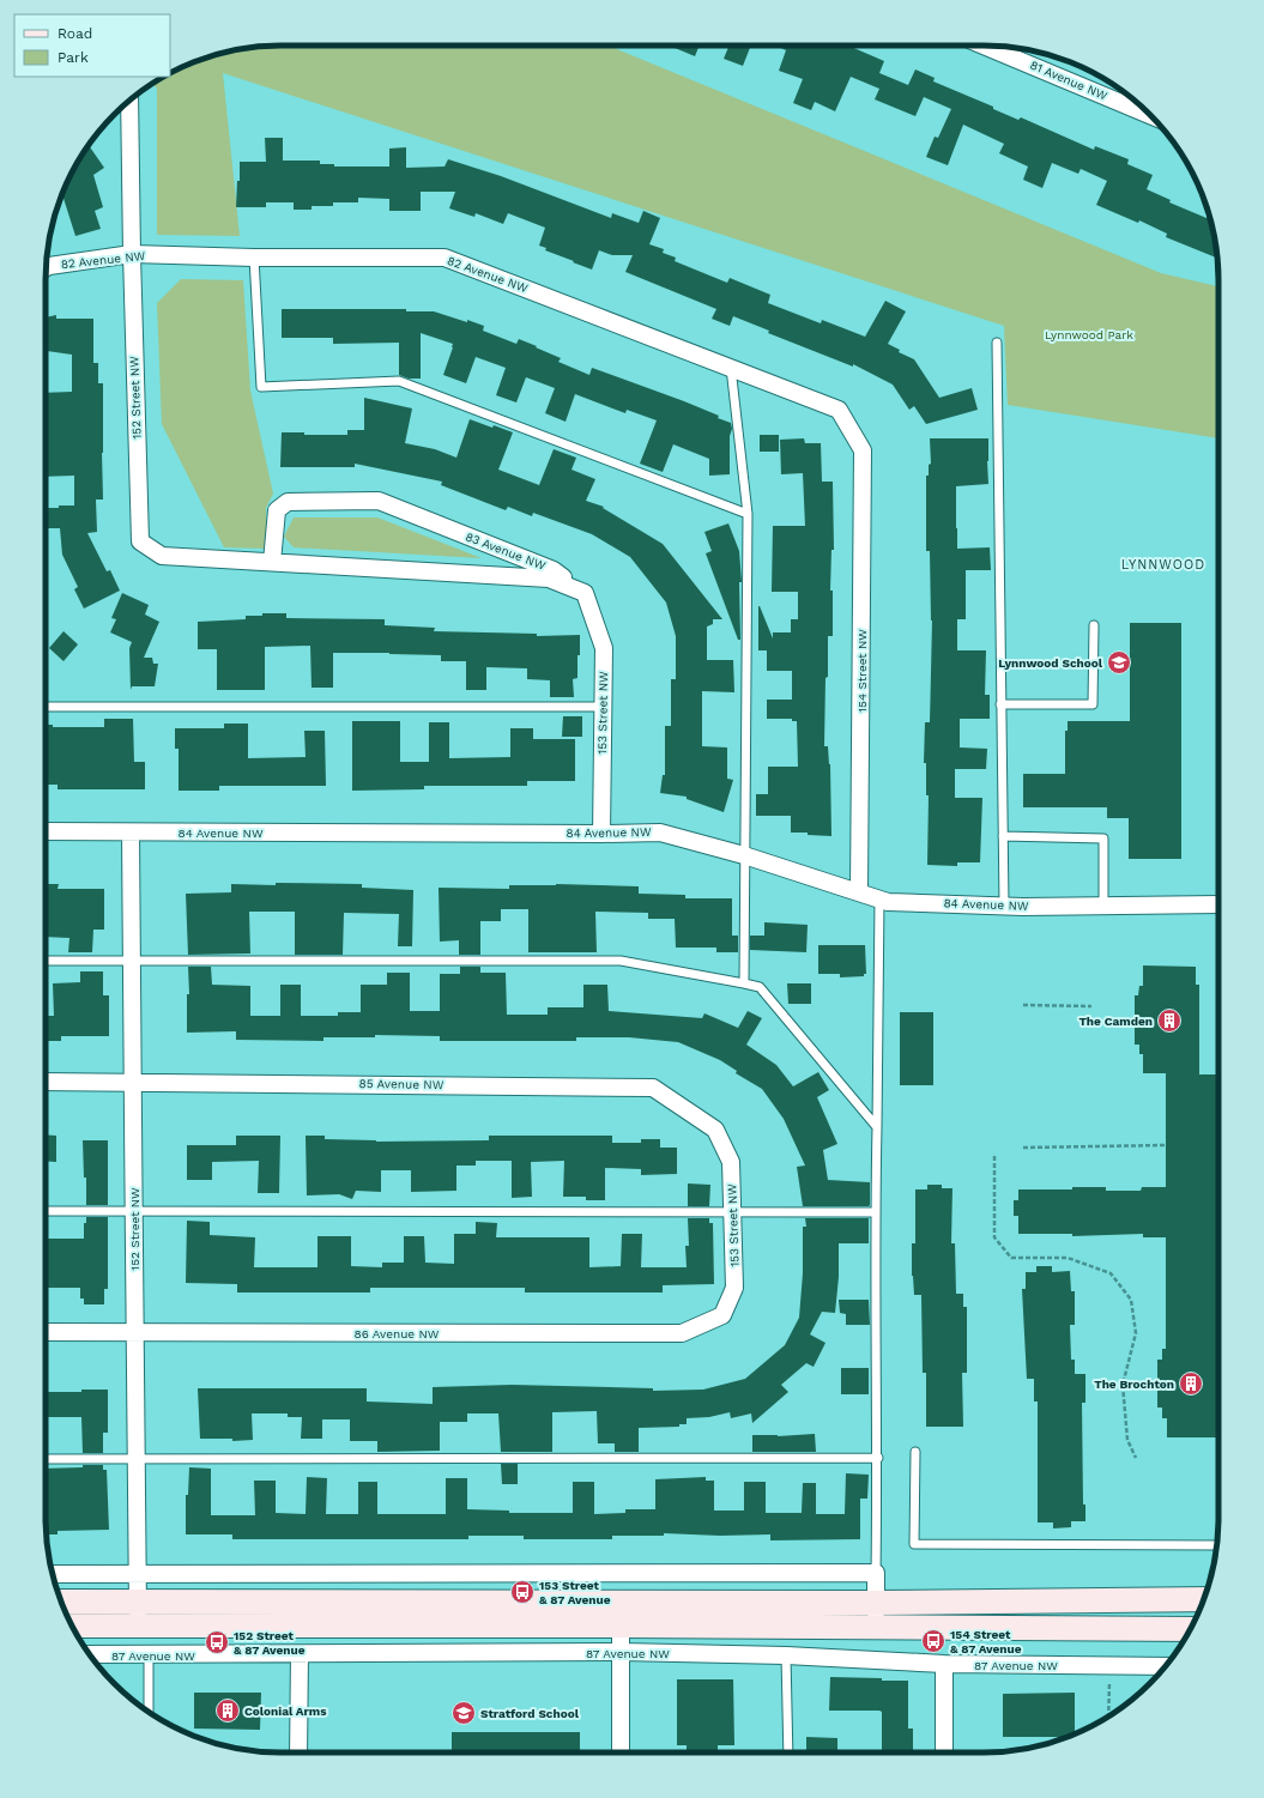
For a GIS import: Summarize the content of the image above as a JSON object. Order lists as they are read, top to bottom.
{
  "streets": {
    "street": [
      "81 Avenue NW",
      "82 Avenue NW",
      "152 Street NW",
      "83 Avenue NW",
      "154 Street NW",
      "153 Street NW",
      "84 Avenue NW",
      "85 Avenue NW",
      "86 Avenue NW",
      "87 Avenue NW"
    ]
  },
  "crossings": [
    ["82 Avenue NW", "152 Street NW"],
    ["82 Avenue NW", "154 Street NW"],
    ["152 Street NW", "83 Avenue NW"],
    ["152 Street NW", "84 Avenue NW"],
    ["152 Street NW", "85 Avenue NW"],
    ["152 Street NW", "86 Avenue NW"],
    ["83 Avenue NW", "153 Street NW"],
    ["154 Street NW", "84 Avenue NW"],
    ["153 Street NW", "84 Avenue NW"],
    ["153 Street NW", "85 Avenue NW"],
    ["153 Street NW", "86 Avenue NW"]
  ],
  "districts": ["LYNNWOOD"],
  "parks": ["Lynnwood Park"],
  "places": {
    "school or university": ["Lynnwood School", "Stratford School"],
    "building": ["The Camden", "The Brochton", "Colonial Arms"],
    "bus stop": ["153 Street & 87 Avenue", "154 Street & 87 Avenue", "152 Street & 87 Avenue"]
  },
  "legend": ["Road", "Park"]
}
